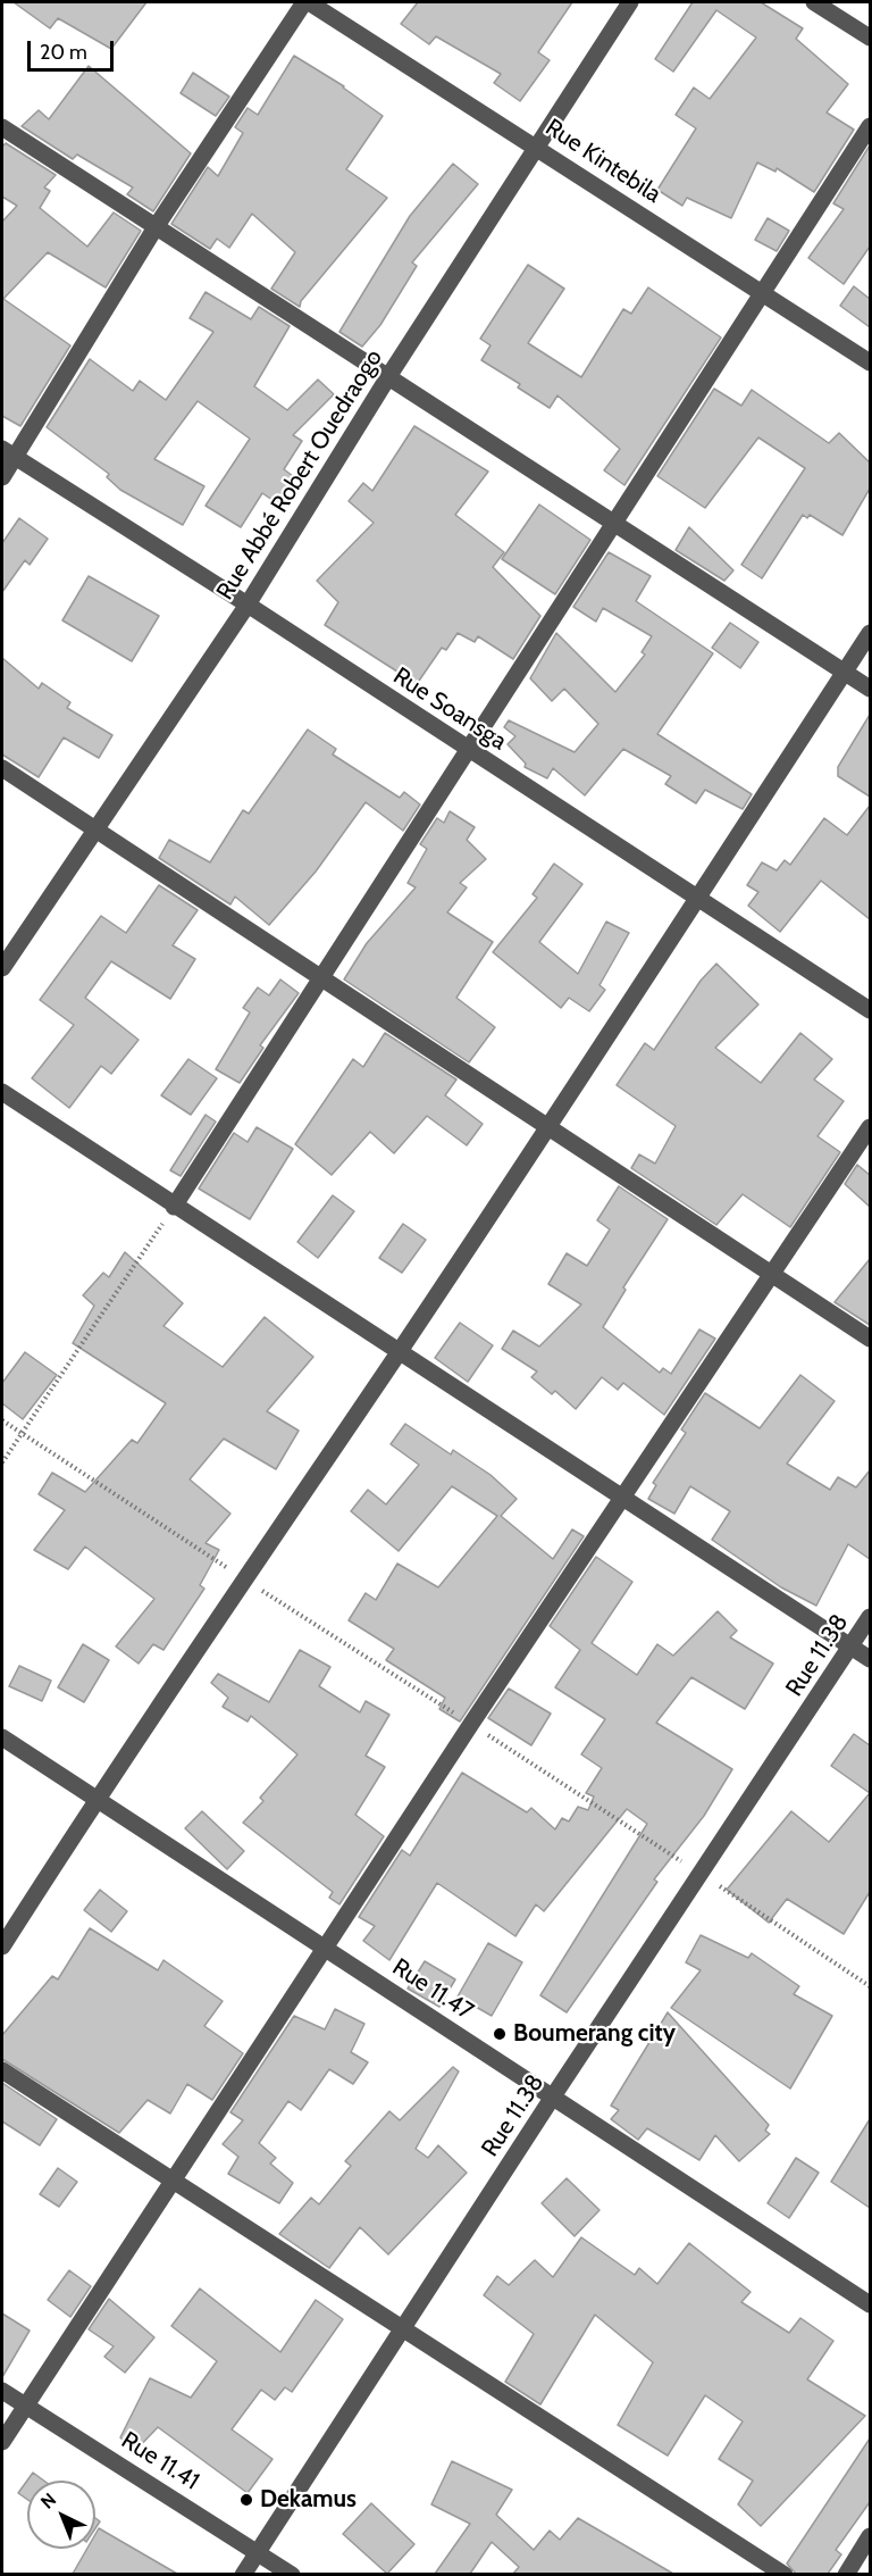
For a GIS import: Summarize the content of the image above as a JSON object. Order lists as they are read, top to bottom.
{
  "streets": {
    "street": [
      "Rue Kintebila",
      "Rue Abbé Robert Ouedraogo",
      "Rue Soansga",
      "Rue 11.38",
      "Rue 11.47",
      "Rue 11.41"
    ]
  },
  "crossings": [
    ["Rue Kintebila", "Rue Abbé Robert Ouedraogo"],
    ["Rue Abbé Robert Ouedraogo", "Rue Soansga"],
    ["Rue 11.38", "Rue 11.47"],
    ["Rue 11.38", "Rue 11.41"]
  ],
  "places": ["Boumerang city", "Dekamus"],
  "scale_bar": "20 m",
  "north": "top left"
}
